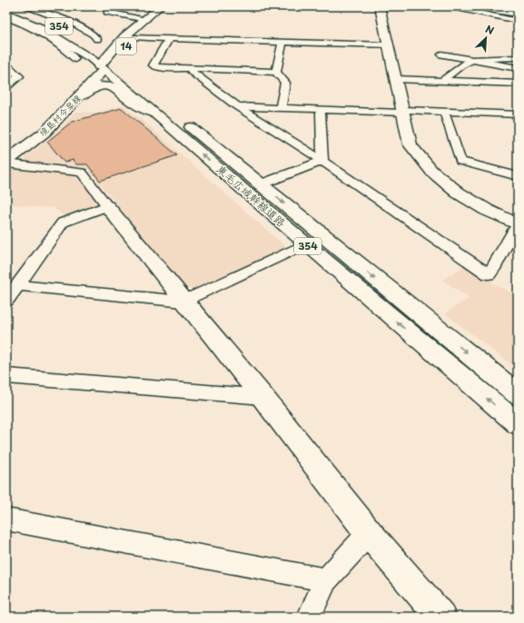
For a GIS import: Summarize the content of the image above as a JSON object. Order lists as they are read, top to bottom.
{
  "streets": {
    "main road": [
      "354",
      "14",
      "境島村今泉線",
      "東毛広域幹線道路"
    ]
  },
  "crossings": [
    ["14", "境島村今泉線"],
    ["14", "東毛広域幹線道路"],
    ["境島村今泉線", "東毛広域幹線道路"]
  ],
  "north": "top right"
}
